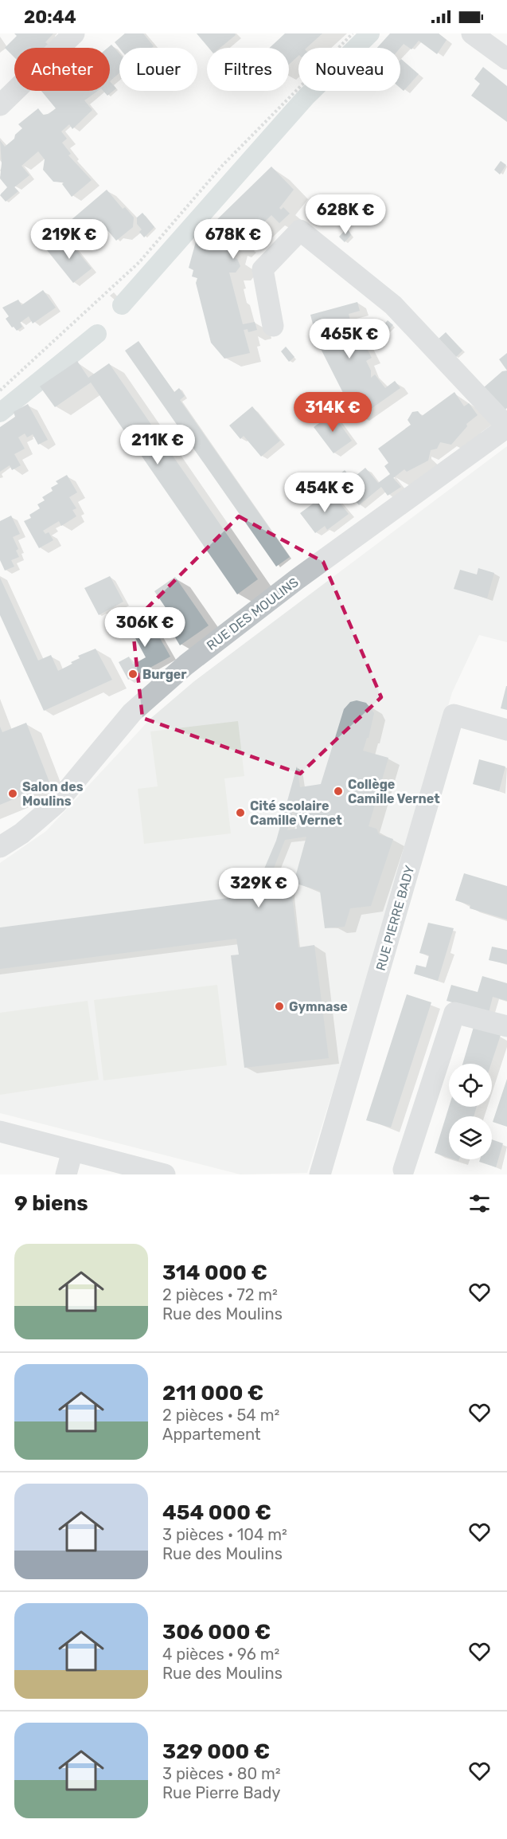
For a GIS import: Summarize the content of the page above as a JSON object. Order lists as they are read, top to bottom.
{
  "streets": {
    "street": ["RUE DES MOULINS", "RUE PIERRE BADY"]
  },
  "places": [
    "Burger",
    "Collège Camille Vernet",
    "Salon des Moulins",
    "Cité scolaire Camille Vernet",
    "Gymnase"
  ],
  "page": {
    "status": "20:44",
    "chip": [
      "Acheter",
      "Louer",
      "Filtres",
      "Nouveau"
    ],
    "price": [
      "628K €",
      "219K €",
      "678K €",
      "465K €",
      "314K €",
      "211K €",
      "454K €",
      "306K €",
      "329K €"
    ],
    "heading": "9 biens",
    "list": [
      {
        "name": "314 000 €",
        "note": "2 pièces · 72 m² · Rue des Moulins"
      },
      {
        "name": "211 000 €",
        "note": "2 pièces · 54 m² · Appartement"
      },
      {
        "name": "454 000 €",
        "note": "3 pièces · 104 m² · Rue des Moulins"
      },
      {
        "name": "306 000 €",
        "note": "4 pièces · 96 m² · Rue des Moulins"
      },
      {
        "name": "329 000 €",
        "note": "3 pièces · 80 m² · Rue Pierre Bady"
      }
    ]
  }
}
